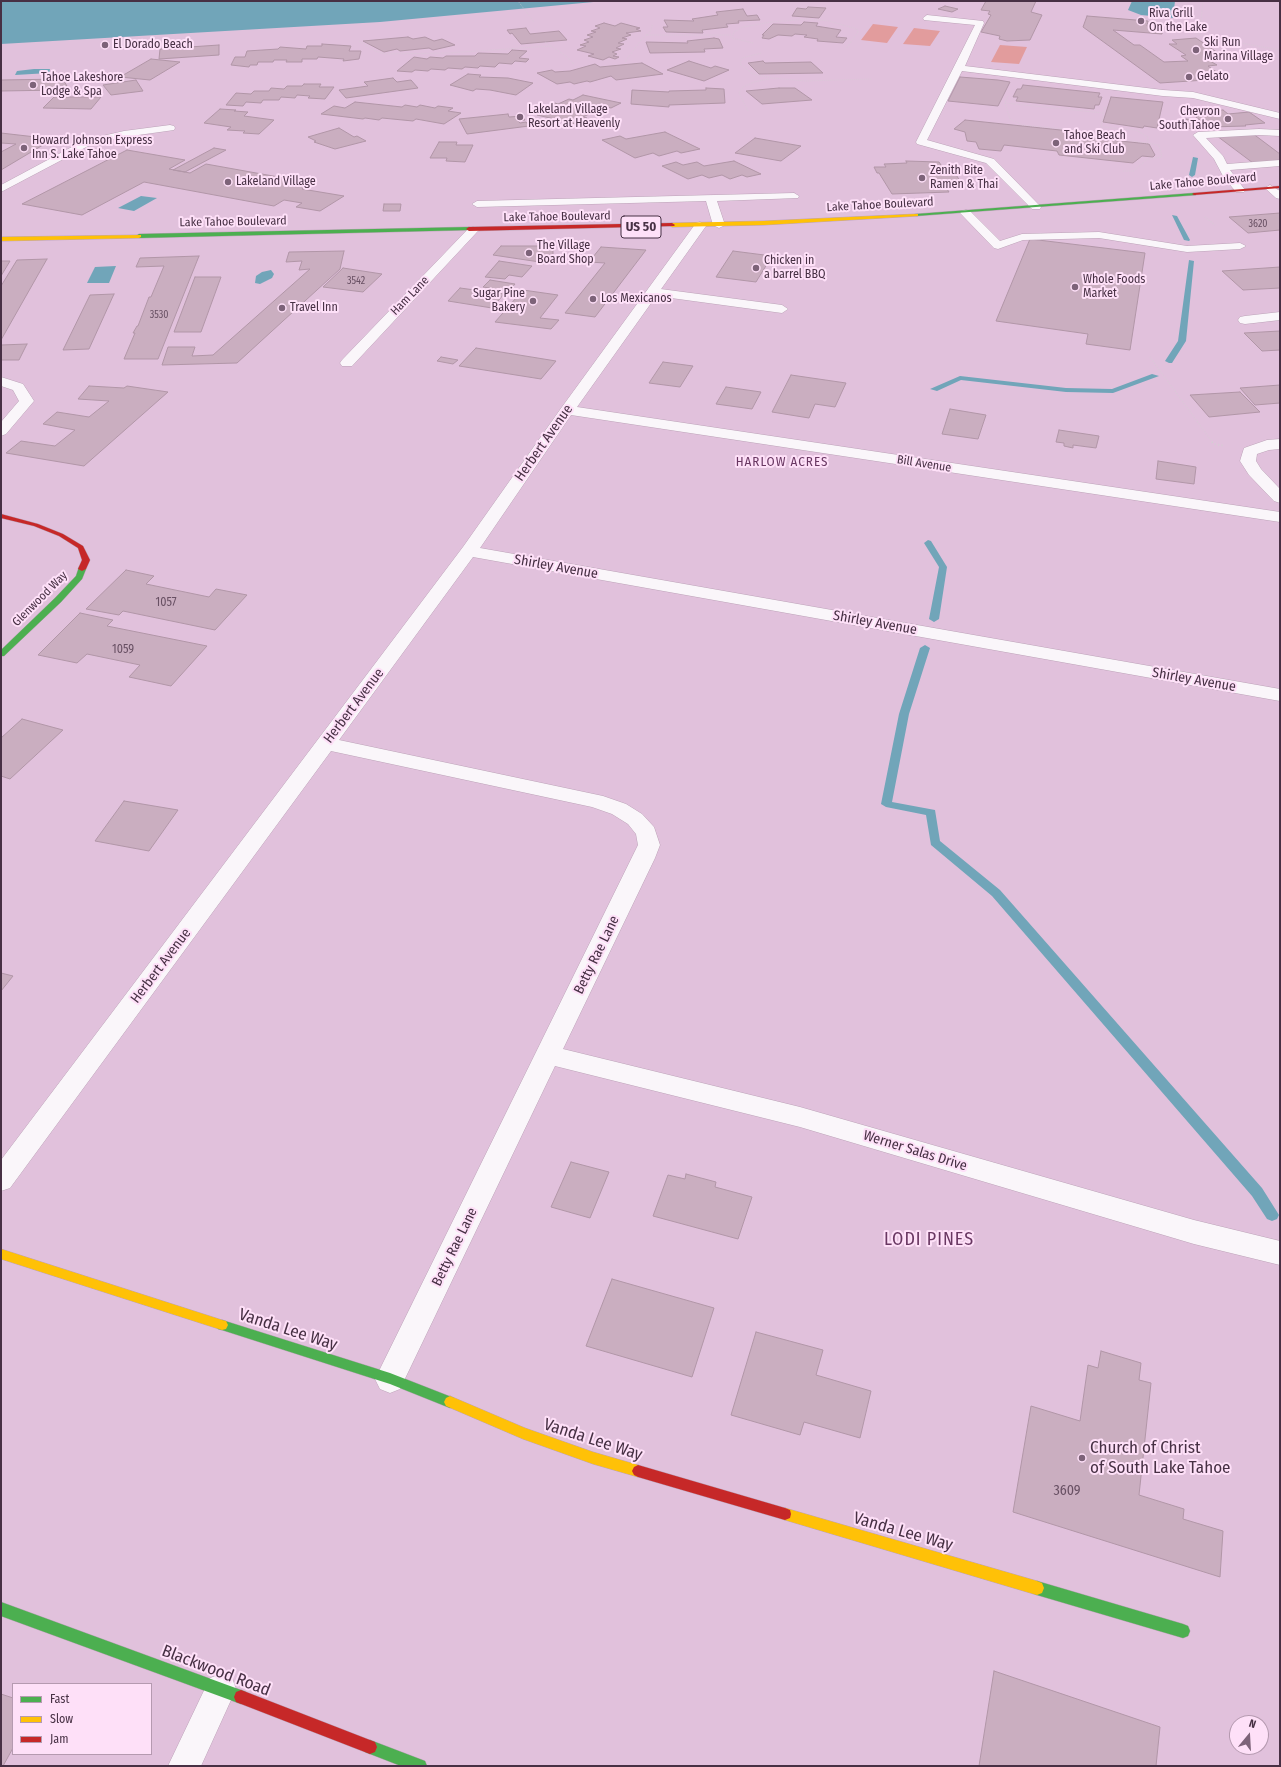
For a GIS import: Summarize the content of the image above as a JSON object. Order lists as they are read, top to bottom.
{
  "streets": {
    "main road": [
      "Lake Tahoe Boulevard",
      "US 50",
      "Glenwood Way",
      "Vanda Lee Way",
      "Blackwood Road"
    ],
    "street": [
      "Herbert Avenue",
      "Bill Avenue",
      "Shirley Avenue",
      "Betty Rae Lane",
      "Werner Salas Drive"
    ],
    "lane": ["Ham Lane"]
  },
  "crossings": [
    ["Lake Tahoe Boulevard", "Ham Lane"],
    ["Lake Tahoe Boulevard", "Herbert Avenue"],
    ["Herbert Avenue", "Bill Avenue"],
    ["Herbert Avenue", "Shirley Avenue"],
    ["Herbert Avenue", "Betty Rae Lane"],
    ["Betty Rae Lane", "Werner Salas Drive"],
    ["Betty Rae Lane", "Vanda Lee Way"]
  ],
  "districts": ["HARLOW ACRES", "LODI PINES"],
  "places": [
    "Riva Grill On the Lake",
    "El Dorado Beach",
    "Ski Run Marina Village",
    "Gelato",
    "Tahoe Lakeshore Lodge & Spa",
    "Lakeland Village Resort at Heavenly",
    "Chevron South Tahoe",
    "Tahoe Beach and Ski Club",
    "Howard Johnson Express Inn S. Lake Tahoe",
    "Zenith Bite Ramen & Thai",
    "Lakeland Village",
    "The Village Board Shop",
    "Chicken in a barrel BBQ",
    "Whole Foods Market",
    "Los Mexicanos",
    "Sugar Pine Bakery",
    "Travel Inn",
    "Church of Christ of South Lake Tahoe"
  ],
  "house_numbers": [
    "3620",
    "3542",
    "3530",
    "1057",
    "1059",
    "3609"
  ],
  "legend": ["Fast", "Slow", "Jam"],
  "north": "top"
}
